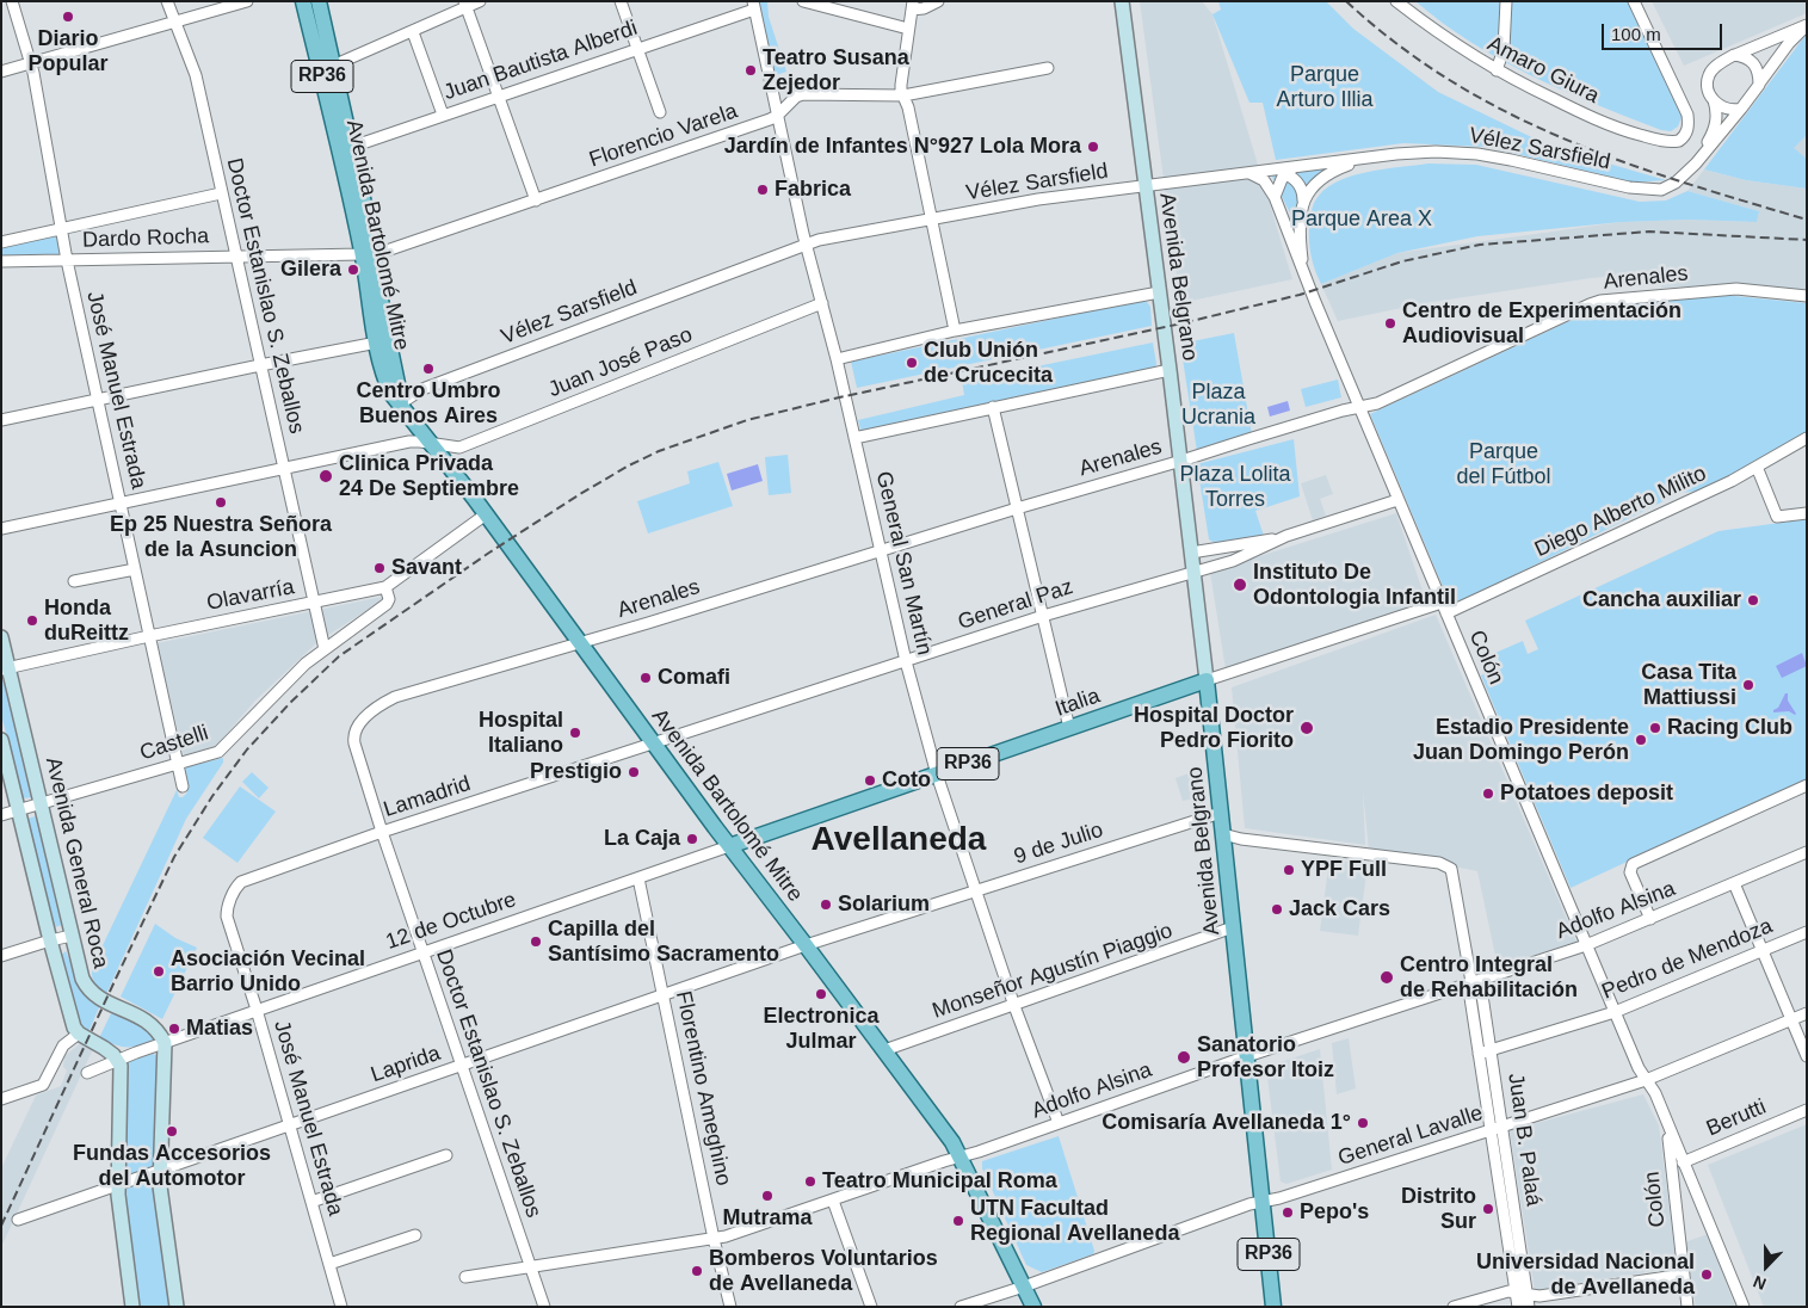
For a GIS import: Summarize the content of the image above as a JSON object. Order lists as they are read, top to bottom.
{
  "streets": {
    "main road": [
      "RP36",
      "Avenida Bartolomé Mitre",
      "Avenida Belgrano",
      "Italia",
      "Avenida General Roca"
    ],
    "street": [
      "Juan Bautista Alberdi",
      "Amaro Giura",
      "Florencio Varela",
      "Vélez Sarsfield",
      "Dardo Rocha",
      "Arenales",
      "Doctor Estanislao S. Zeballos",
      "Juan José Paso",
      "José Manuel Estrada",
      "Diego Alberto Milito",
      "General San Martín",
      "Olavarría",
      "General Paz",
      "Colón",
      "Castelli",
      "Lamadrid",
      "9 de Julio",
      "Adolfo Alsina",
      "12 de Octubre",
      "Pedro de Mendoza",
      "Monseñor Agustín Piaggio",
      "Laprida",
      "Florentino Ameghino",
      "Berutti",
      "General Lavalle",
      "Juan B. Palaá"
    ]
  },
  "crossings": [
    ["Juan Bautista Alberdi", "Avenida Bartolomé Mitre"],
    ["Juan Bautista Alberdi", "General San Martín"],
    ["Florencio Varela", "Avenida Bartolomé Mitre"],
    ["Florencio Varela", "Dardo Rocha"],
    ["Florencio Varela", "General San Martín"],
    ["Vélez Sarsfield", "Avenida Bartolomé Mitre"],
    ["Vélez Sarsfield", "Avenida Belgrano"],
    ["Vélez Sarsfield", "General San Martín"],
    ["Vélez Sarsfield", "Colón"],
    ["Avenida Bartolomé Mitre", "Dardo Rocha"],
    ["Avenida Bartolomé Mitre", "Arenales"],
    ["Avenida Bartolomé Mitre", "Doctor Estanislao S. Zeballos"],
    ["Avenida Bartolomé Mitre", "Juan José Paso"],
    ["Avenida Bartolomé Mitre", "Olavarría"],
    ["Avenida Bartolomé Mitre", "General Paz"],
    ["Avenida Bartolomé Mitre", "Italia"],
    ["Avenida Bartolomé Mitre", "Lamadrid"],
    ["Avenida Bartolomé Mitre", "9 de Julio"],
    ["Avenida Bartolomé Mitre", "Adolfo Alsina"],
    ["Avenida Bartolomé Mitre", "12 de Octubre"],
    ["Avenida Bartolomé Mitre", "Monseñor Agustín Piaggio"],
    ["Avenida Bartolomé Mitre", "Laprida"],
    ["Avenida Bartolomé Mitre", "General Lavalle"],
    ["Dardo Rocha", "Doctor Estanislao S. Zeballos"],
    ["Dardo Rocha", "José Manuel Estrada"],
    ["Avenida Belgrano", "Arenales"],
    ["Avenida Belgrano", "General Paz"],
    ["Avenida Belgrano", "Italia"],
    ["Avenida Belgrano", "9 de Julio"],
    ["Avenida Belgrano", "Adolfo Alsina"],
    ["Avenida Belgrano", "Monseñor Agustín Piaggio"],
    ["Avenida Belgrano", "General Lavalle"],
    ["Avenida Belgrano", "Juan B. Palaá"],
    ["Arenales", "Doctor Estanislao S. Zeballos"],
    ["Arenales", "General San Martín"],
    ["Arenales", "Colón"],
    ["Doctor Estanislao S. Zeballos", "Juan José Paso"],
    ["Doctor Estanislao S. Zeballos", "Olavarría"],
    ["Doctor Estanislao S. Zeballos", "Castelli"],
    ["Doctor Estanislao S. Zeballos", "Lamadrid"],
    ["Doctor Estanislao S. Zeballos", "Adolfo Alsina"],
    ["Doctor Estanislao S. Zeballos", "12 de Octubre"],
    ["Doctor Estanislao S. Zeballos", "Laprida"],
    ["Juan José Paso", "José Manuel Estrada"],
    ["Juan José Paso", "General San Martín"],
    ["José Manuel Estrada", "Olavarría"],
    ["José Manuel Estrada", "Castelli"],
    ["José Manuel Estrada", "Lamadrid"],
    ["José Manuel Estrada", "12 de Octubre"],
    ["José Manuel Estrada", "Laprida"],
    ["Diego Alberto Milito", "Colón"],
    ["General San Martín", "General Paz"],
    ["General San Martín", "Italia"],
    ["General San Martín", "9 de Julio"],
    ["General San Martín", "Adolfo Alsina"],
    ["General San Martín", "Monseñor Agustín Piaggio"],
    ["Olavarría", "Castelli"],
    ["Olavarría", "Avenida General Roca"],
    ["General Paz", "Colón"],
    ["General Paz", "Lamadrid"],
    ["Colón", "Italia"],
    ["Colón", "Adolfo Alsina"],
    ["Colón", "Pedro de Mendoza"],
    ["Colón", "Berutti"],
    ["Colón", "General Lavalle"],
    ["Italia", "12 de Octubre"],
    ["Castelli", "Avenida General Roca"],
    ["9 de Julio", "Laprida"],
    ["Avenida General Roca", "12 de Octubre"],
    ["Adolfo Alsina", "Florentino Ameghino"],
    ["Adolfo Alsina", "Juan B. Palaá"],
    ["12 de Octubre", "Florentino Ameghino"],
    ["Pedro de Mendoza", "Juan B. Palaá"],
    ["Laprida", "Florentino Ameghino"],
    ["General Lavalle", "Juan B. Palaá"]
  ],
  "districts": ["Avellaneda"],
  "parks": [
    "Parque Arturo Illia",
    "Parque Area X",
    "Plaza Ucrania",
    "Parque del Fútbol",
    "Plaza Lolita Torres"
  ],
  "places": [
    "Diario Popular",
    "Teatro Susana Zejedor",
    "Jardín de Infantes N°927 Lola Mora",
    "Fabrica",
    "Gilera",
    "Centro de Experimentación Audiovisual",
    "Club Unión de Crucecita",
    "Centro Umbro Buenos Aires",
    "Clinica Privada 24 De Septiembre",
    "Ep 25 Nuestra Señora de la Asuncion",
    "Savant",
    "Instituto De Odontologia Infantil",
    "Cancha auxiliar",
    "Honda duReittz",
    "Comafi",
    "Casa Tita Mattiussi",
    "Hospital Doctor Pedro Fiorito",
    "Racing Club",
    "Hospital Italiano",
    "Estadio Presidente Juan Domingo Perón",
    "Prestigio",
    "Coto",
    "Potatoes deposit",
    "La Caja",
    "YPF Full",
    "Solarium",
    "Jack Cars",
    "Capilla del Santísimo Sacramento",
    "Asociación Vecinal Barrio Unido",
    "Centro Integral de Rehabilitación",
    "Electronica Julmar",
    "Matias",
    "Sanatorio Profesor Itoiz",
    "Comisaría Avellaneda 1°",
    "Fundas Accesorios del Automotor",
    "Teatro Municipal Roma",
    "Mutrama",
    "Distrito Sur",
    "Pepo's",
    "UTN Facultad Regional Avellaneda",
    "Bomberos Voluntarios de Avellaneda",
    "Universidad Nacional de Avellaneda"
  ],
  "scale_bar": "100 m",
  "north": "bottom"
}
